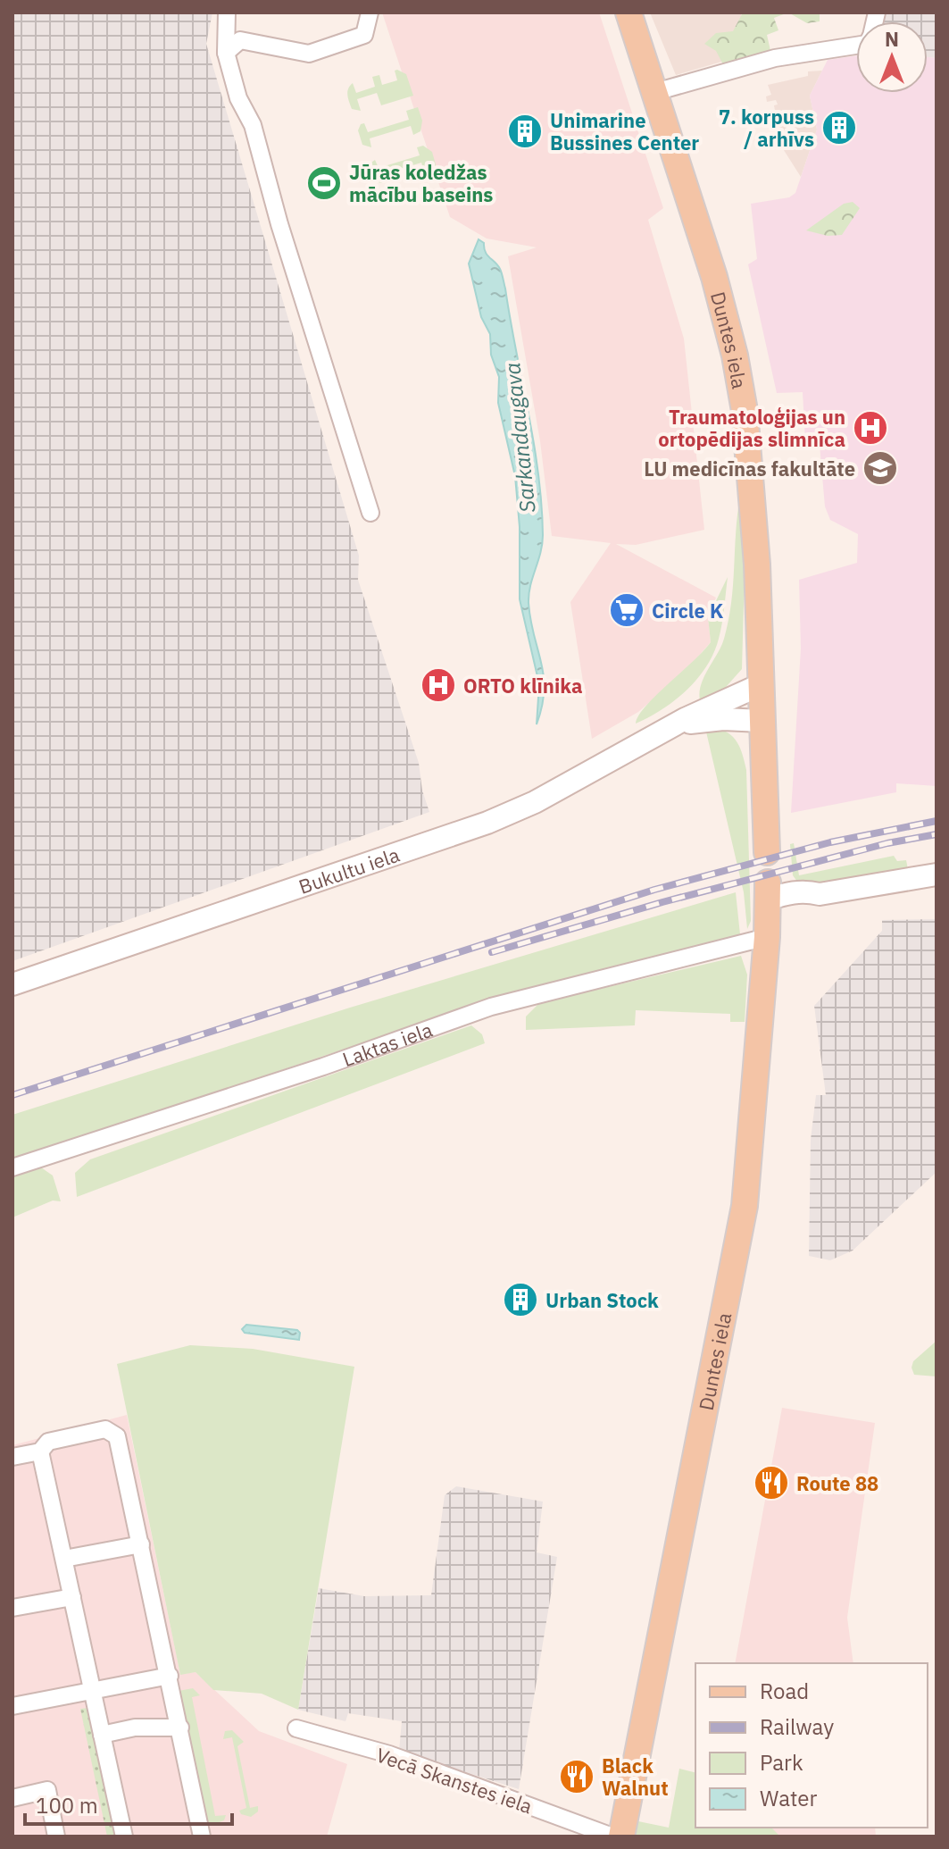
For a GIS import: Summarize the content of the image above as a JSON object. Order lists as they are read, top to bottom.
{
  "streets": {
    "main road": ["Duntes iela"],
    "street": ["Bukultu iela", "Laktas iela", "Vecā Skanstes iela"]
  },
  "crossings": [
    ["Duntes iela", "Bukultu iela"],
    ["Duntes iela", "Laktas iela"]
  ],
  "water": ["Sarkandaugava"],
  "places": {
    "building": ["7. korpuss / arhīvs", "Unimarine Bussines Center", "Urban Stock"],
    "sports": ["Jūras koledžas mācību baseins"],
    "hospital": ["Traumatoloģijas un ortopēdijas slimnīca", "ORTO klīnika"],
    "school or university": ["LU medicīnas fakultāte"],
    "supermarket": ["Circle K"],
    "restaurant": ["Route 88", "Black Walnut"]
  },
  "legend": [
    "Road",
    "Railway",
    "Park",
    "Water"
  ],
  "scale_bar": "100 m",
  "north": "top"
}
